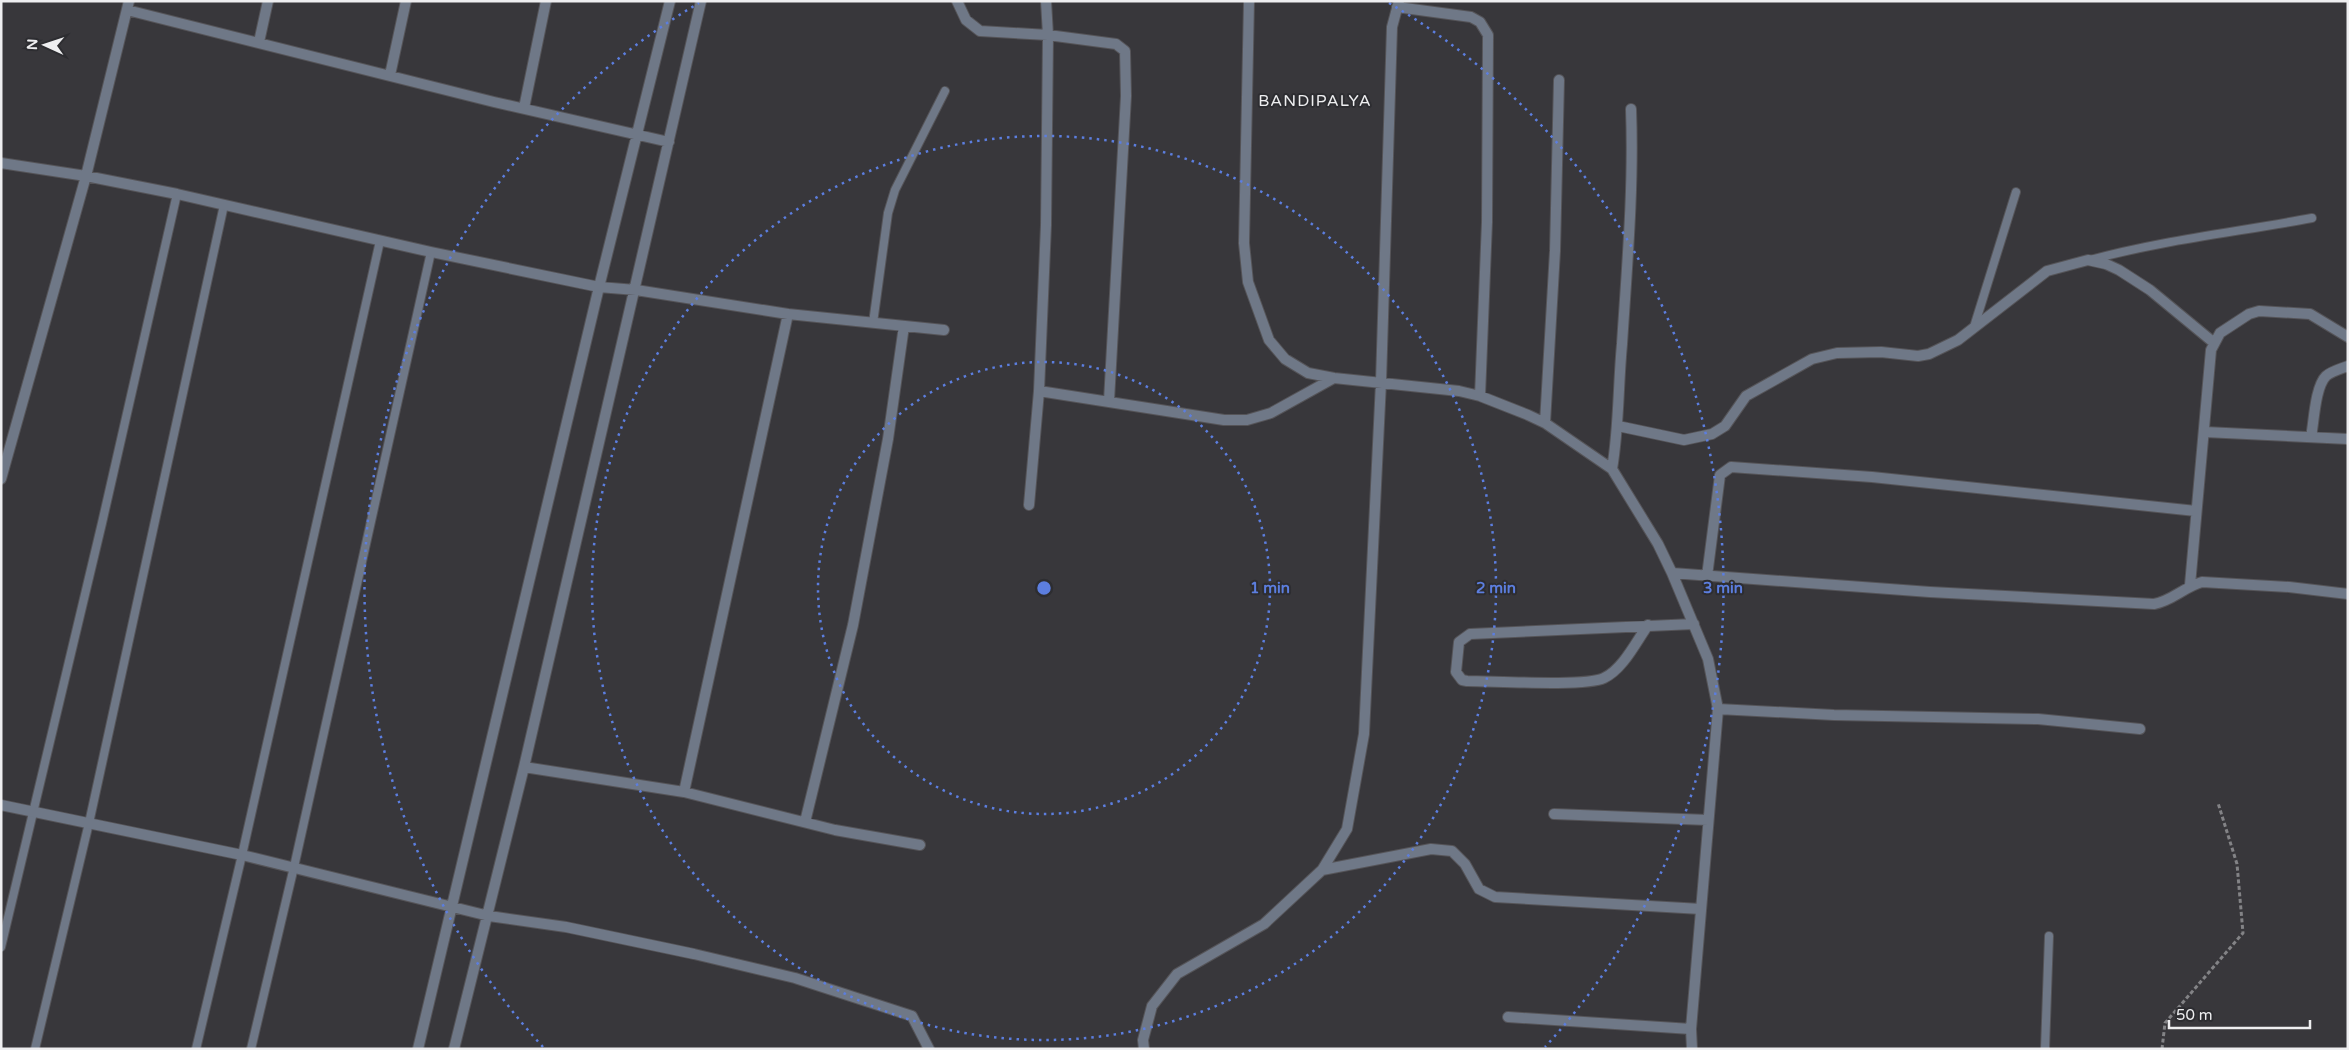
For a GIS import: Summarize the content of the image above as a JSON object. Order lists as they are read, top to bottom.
{
  "districts": ["BANDIPALYA"],
  "scale_bar": "50 m",
  "north": "left",
  "rings": ["1 min", "2 min", "3 min"]
}
